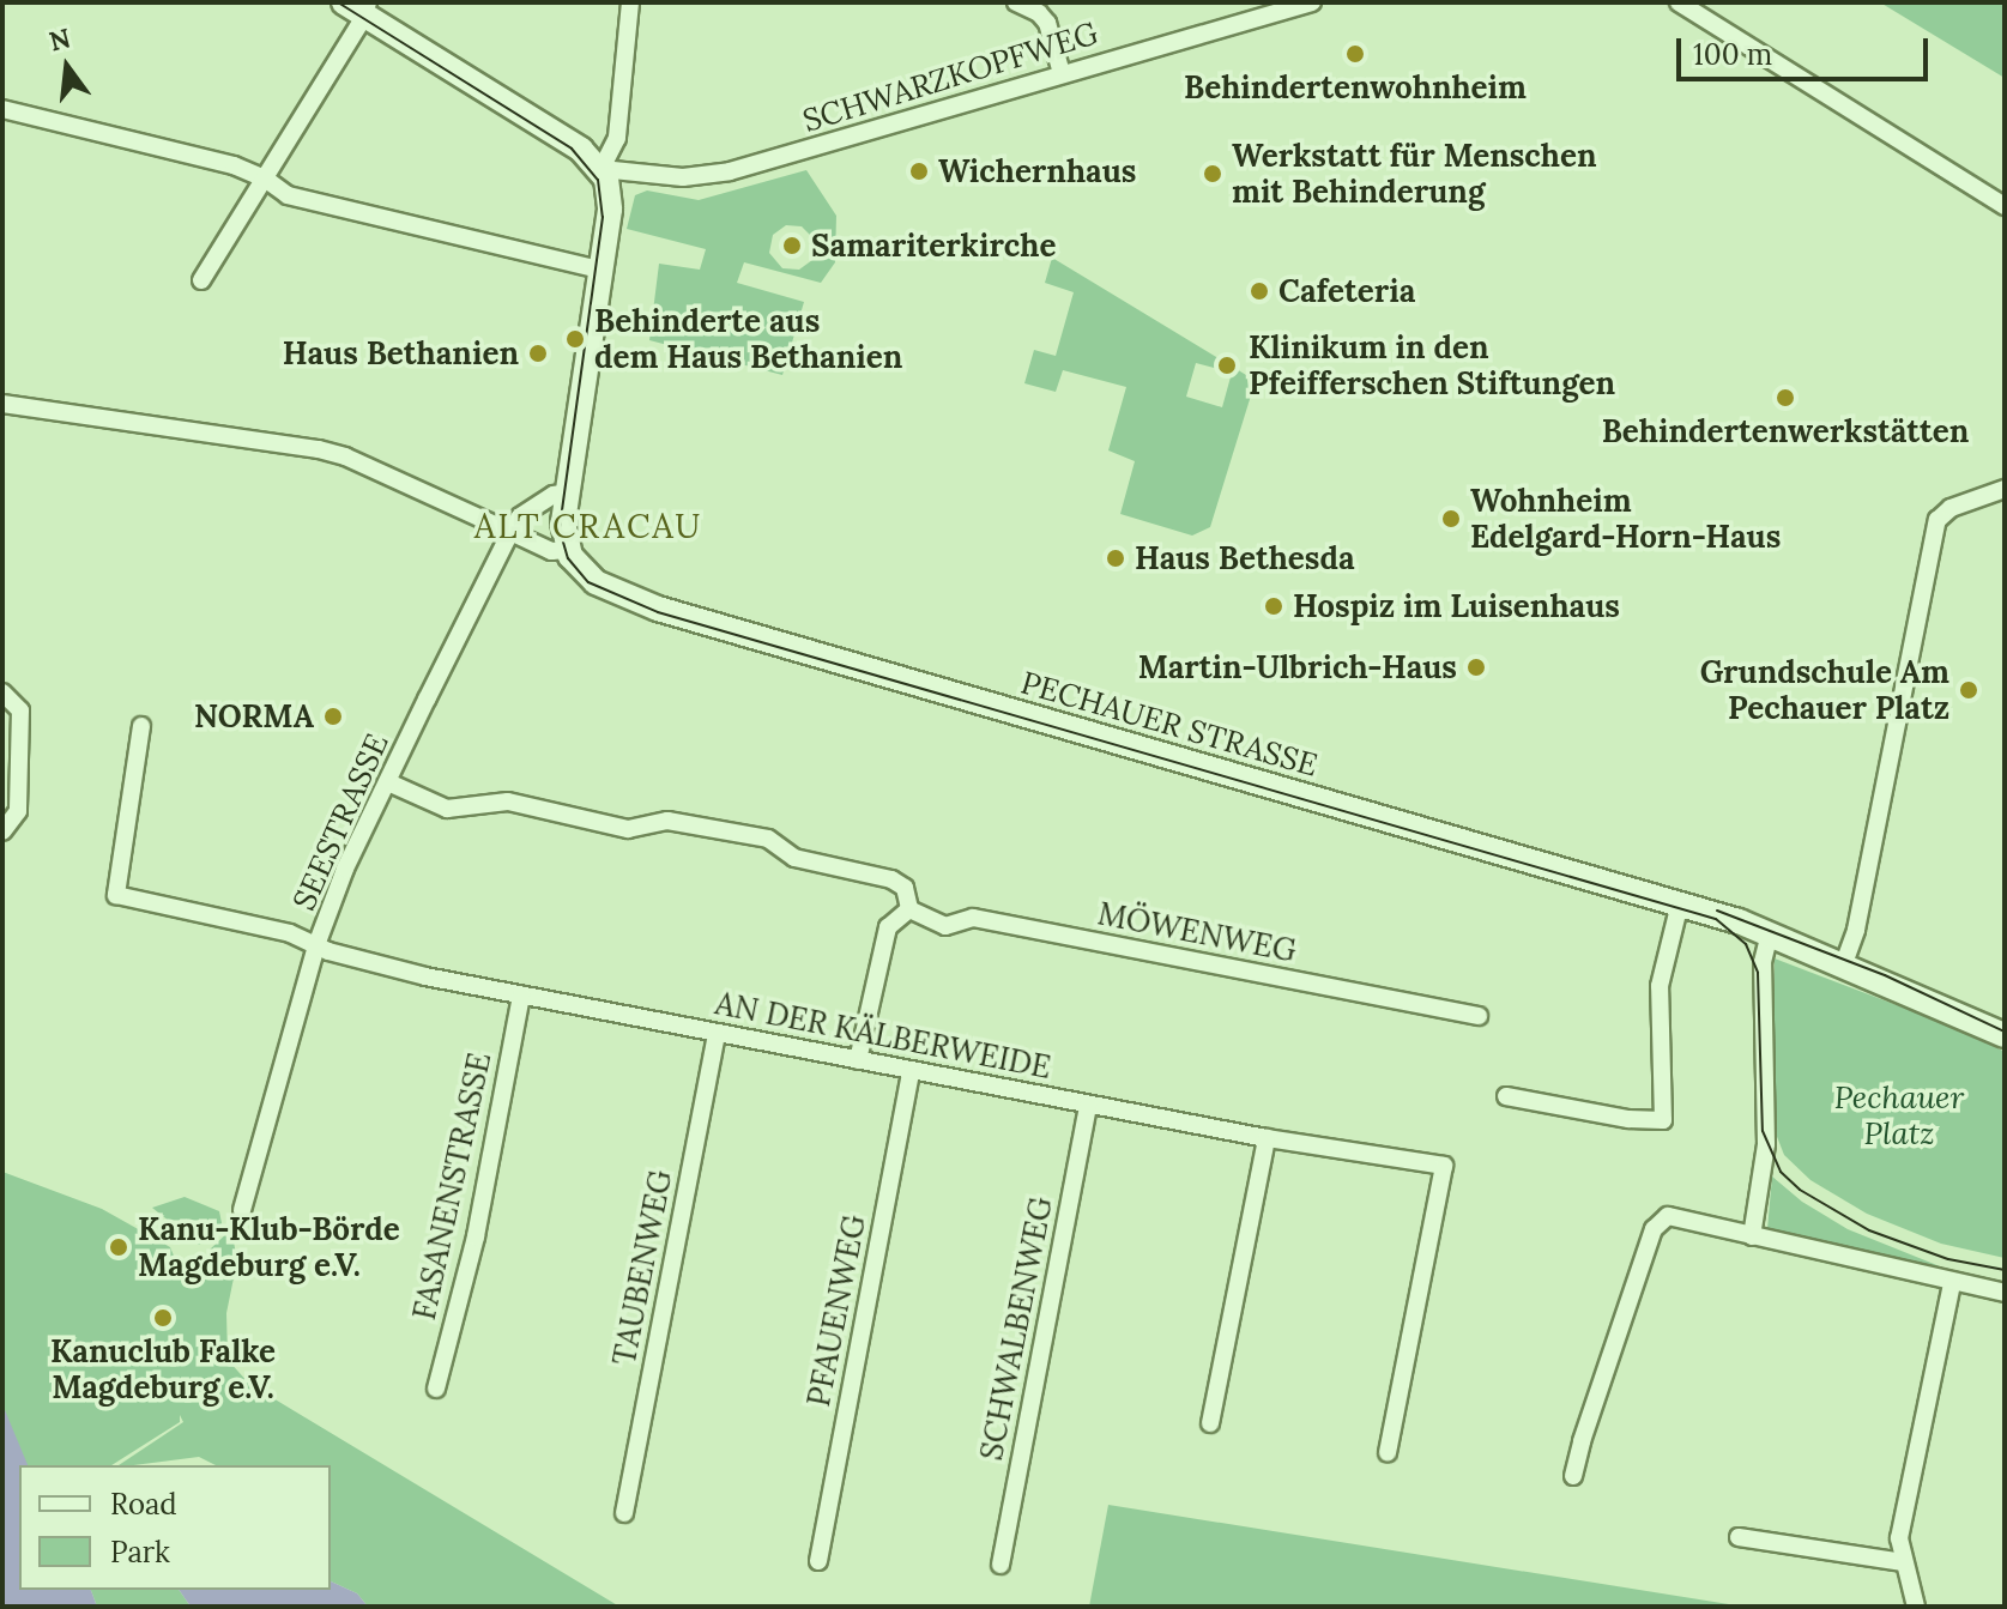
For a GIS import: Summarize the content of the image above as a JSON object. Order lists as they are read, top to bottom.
{
  "streets": {
    "main road": ["PECHAUER STRASSE"],
    "street": [
      "SCHWARZKOPFWEG",
      "SEESTRASSE",
      "MÖWENWEG",
      "AN DER KÄLBERWEIDE",
      "FASANENSTRASSE",
      "TAUBENWEG",
      "PFAUENWEG",
      "SCHWALBENWEG"
    ]
  },
  "crossings": [
    ["SEESTRASSE", "AN DER KÄLBERWEIDE"],
    ["AN DER KÄLBERWEIDE", "FASANENSTRASSE"],
    ["AN DER KÄLBERWEIDE", "TAUBENWEG"],
    ["AN DER KÄLBERWEIDE", "PFAUENWEG"],
    ["AN DER KÄLBERWEIDE", "SCHWALBENWEG"]
  ],
  "districts": ["ALT CRACAU"],
  "parks": ["Pechauer Platz"],
  "places": [
    "Behindertenwohnheim",
    "Wichernhaus",
    "Werkstatt für Menschen mit Behinderung",
    "Samariterkirche",
    "Cafeteria",
    "Behinderte aus dem Haus Bethanien",
    "Haus Bethanien",
    "Klinikum in den Pfeifferschen Stiftungen",
    "Behindertenwerkstätten",
    "Wohnheim Edelgard-Horn-Haus",
    "Haus Bethesda",
    "Hospiz im Luisenhaus",
    "Martin-Ulbrich-Haus",
    "Grundschule Am Pechauer Platz",
    "NORMA",
    "Kanu-Klub-Börde Magdeburg e.V.",
    "Kanuclub Falke Magdeburg e.V."
  ],
  "legend": ["Road", "Park"],
  "scale_bar": "100 m",
  "north": "top"
}
